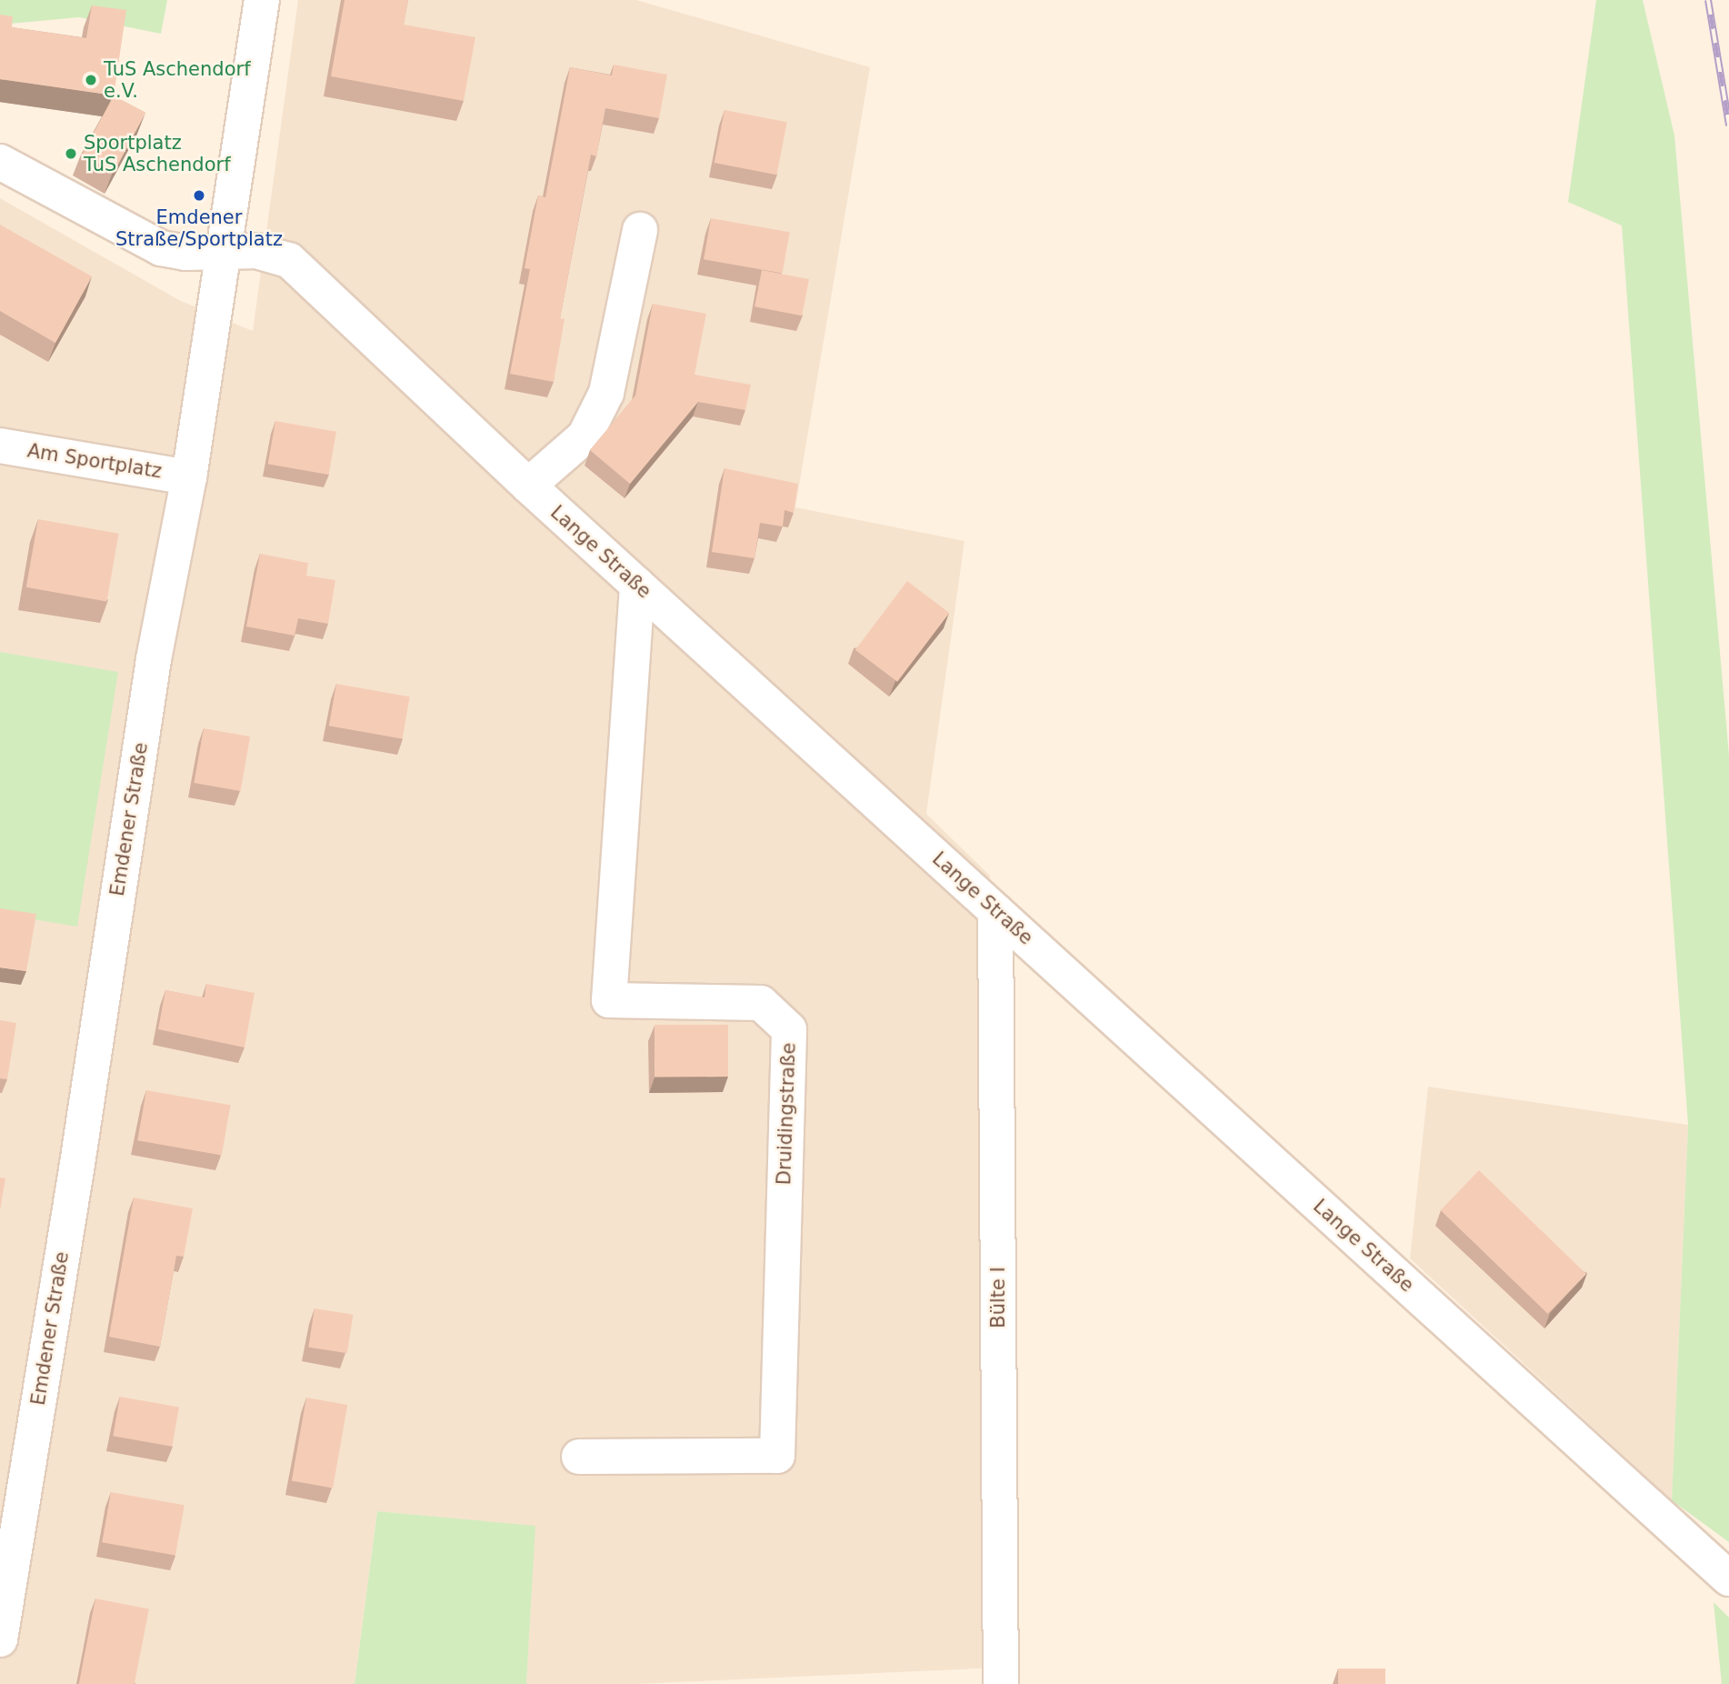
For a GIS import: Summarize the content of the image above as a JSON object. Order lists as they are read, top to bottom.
{
  "streets": {
    "street": [
      "Am Sportplatz",
      "Lange Straße",
      "Emdener Straße",
      "Druidingstraße",
      "Bülte I"
    ]
  },
  "crossings": [
    ["Am Sportplatz", "Emdener Straße"],
    ["Lange Straße", "Emdener Straße"],
    ["Lange Straße", "Druidingstraße"],
    ["Lange Straße", "Bülte I"]
  ],
  "places": ["TuS Aschendorf e.V.", "Sportplatz TuS Aschendorf", "Emdener Straße/Sportplatz"]
}
